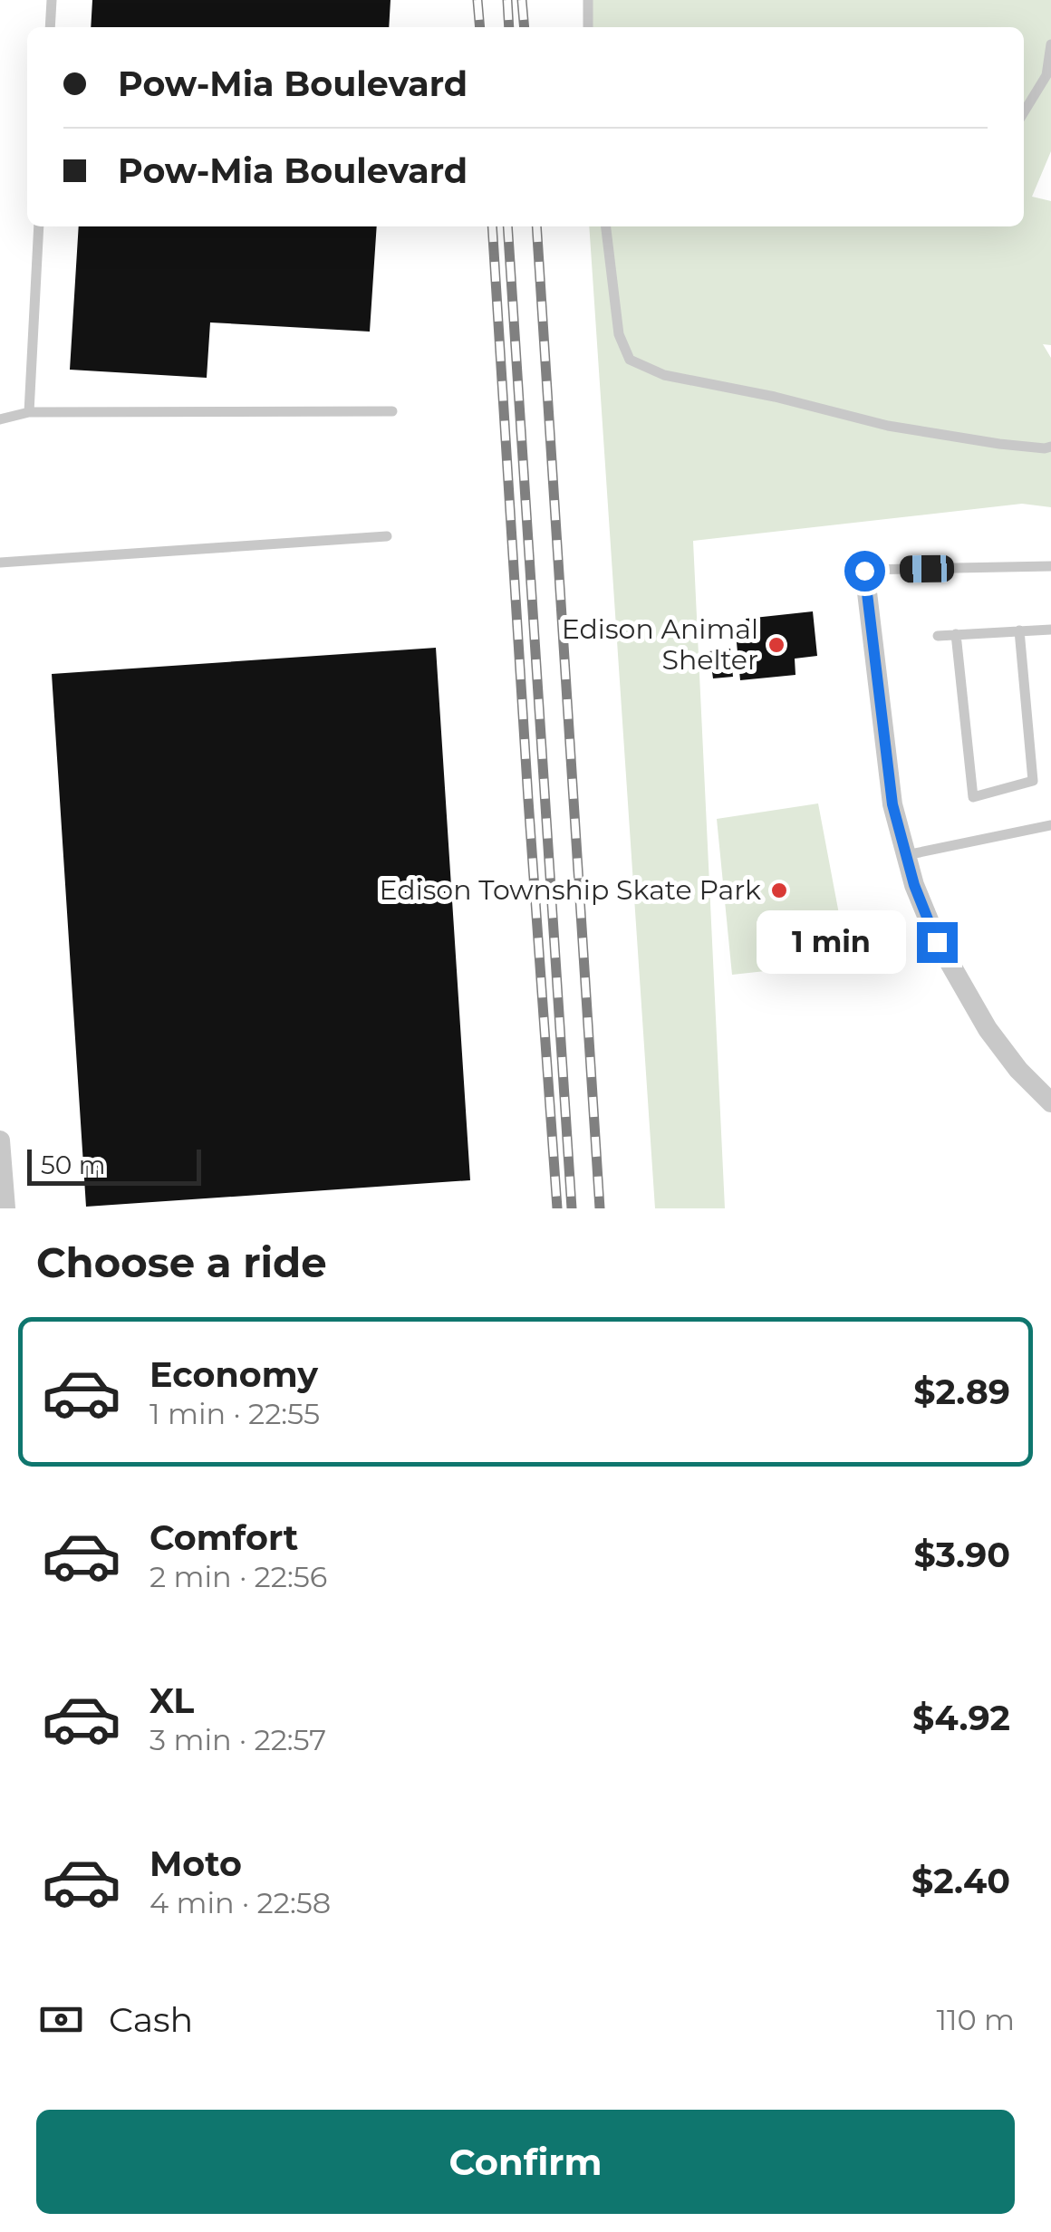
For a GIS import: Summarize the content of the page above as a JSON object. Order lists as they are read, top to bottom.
{
  "places": ["Edison Animal Shelter", "Edison Township Skate Park"],
  "scale_bar": "50 m",
  "page": {
    "banner": ["Pow-Mia Boulevard", "Pow-Mia Boulevard"],
    "bubble": "1 min",
    "scale": "50 m",
    "heading": "Choose a ride",
    "list": [
      {
        "name": "Economy",
        "note": "1 min · 22:55",
        "value": "$2.89"
      },
      {
        "name": "Comfort",
        "note": "2 min · 22:56",
        "value": "$3.90"
      },
      {
        "name": "XL",
        "note": "3 min · 22:57",
        "value": "$4.92"
      },
      {
        "name": "Moto",
        "note": "4 min · 22:58",
        "value": "$2.40"
      }
    ],
    "pay": ["Cash", "110 m"],
    "buttons": "Confirm"
  }
}
